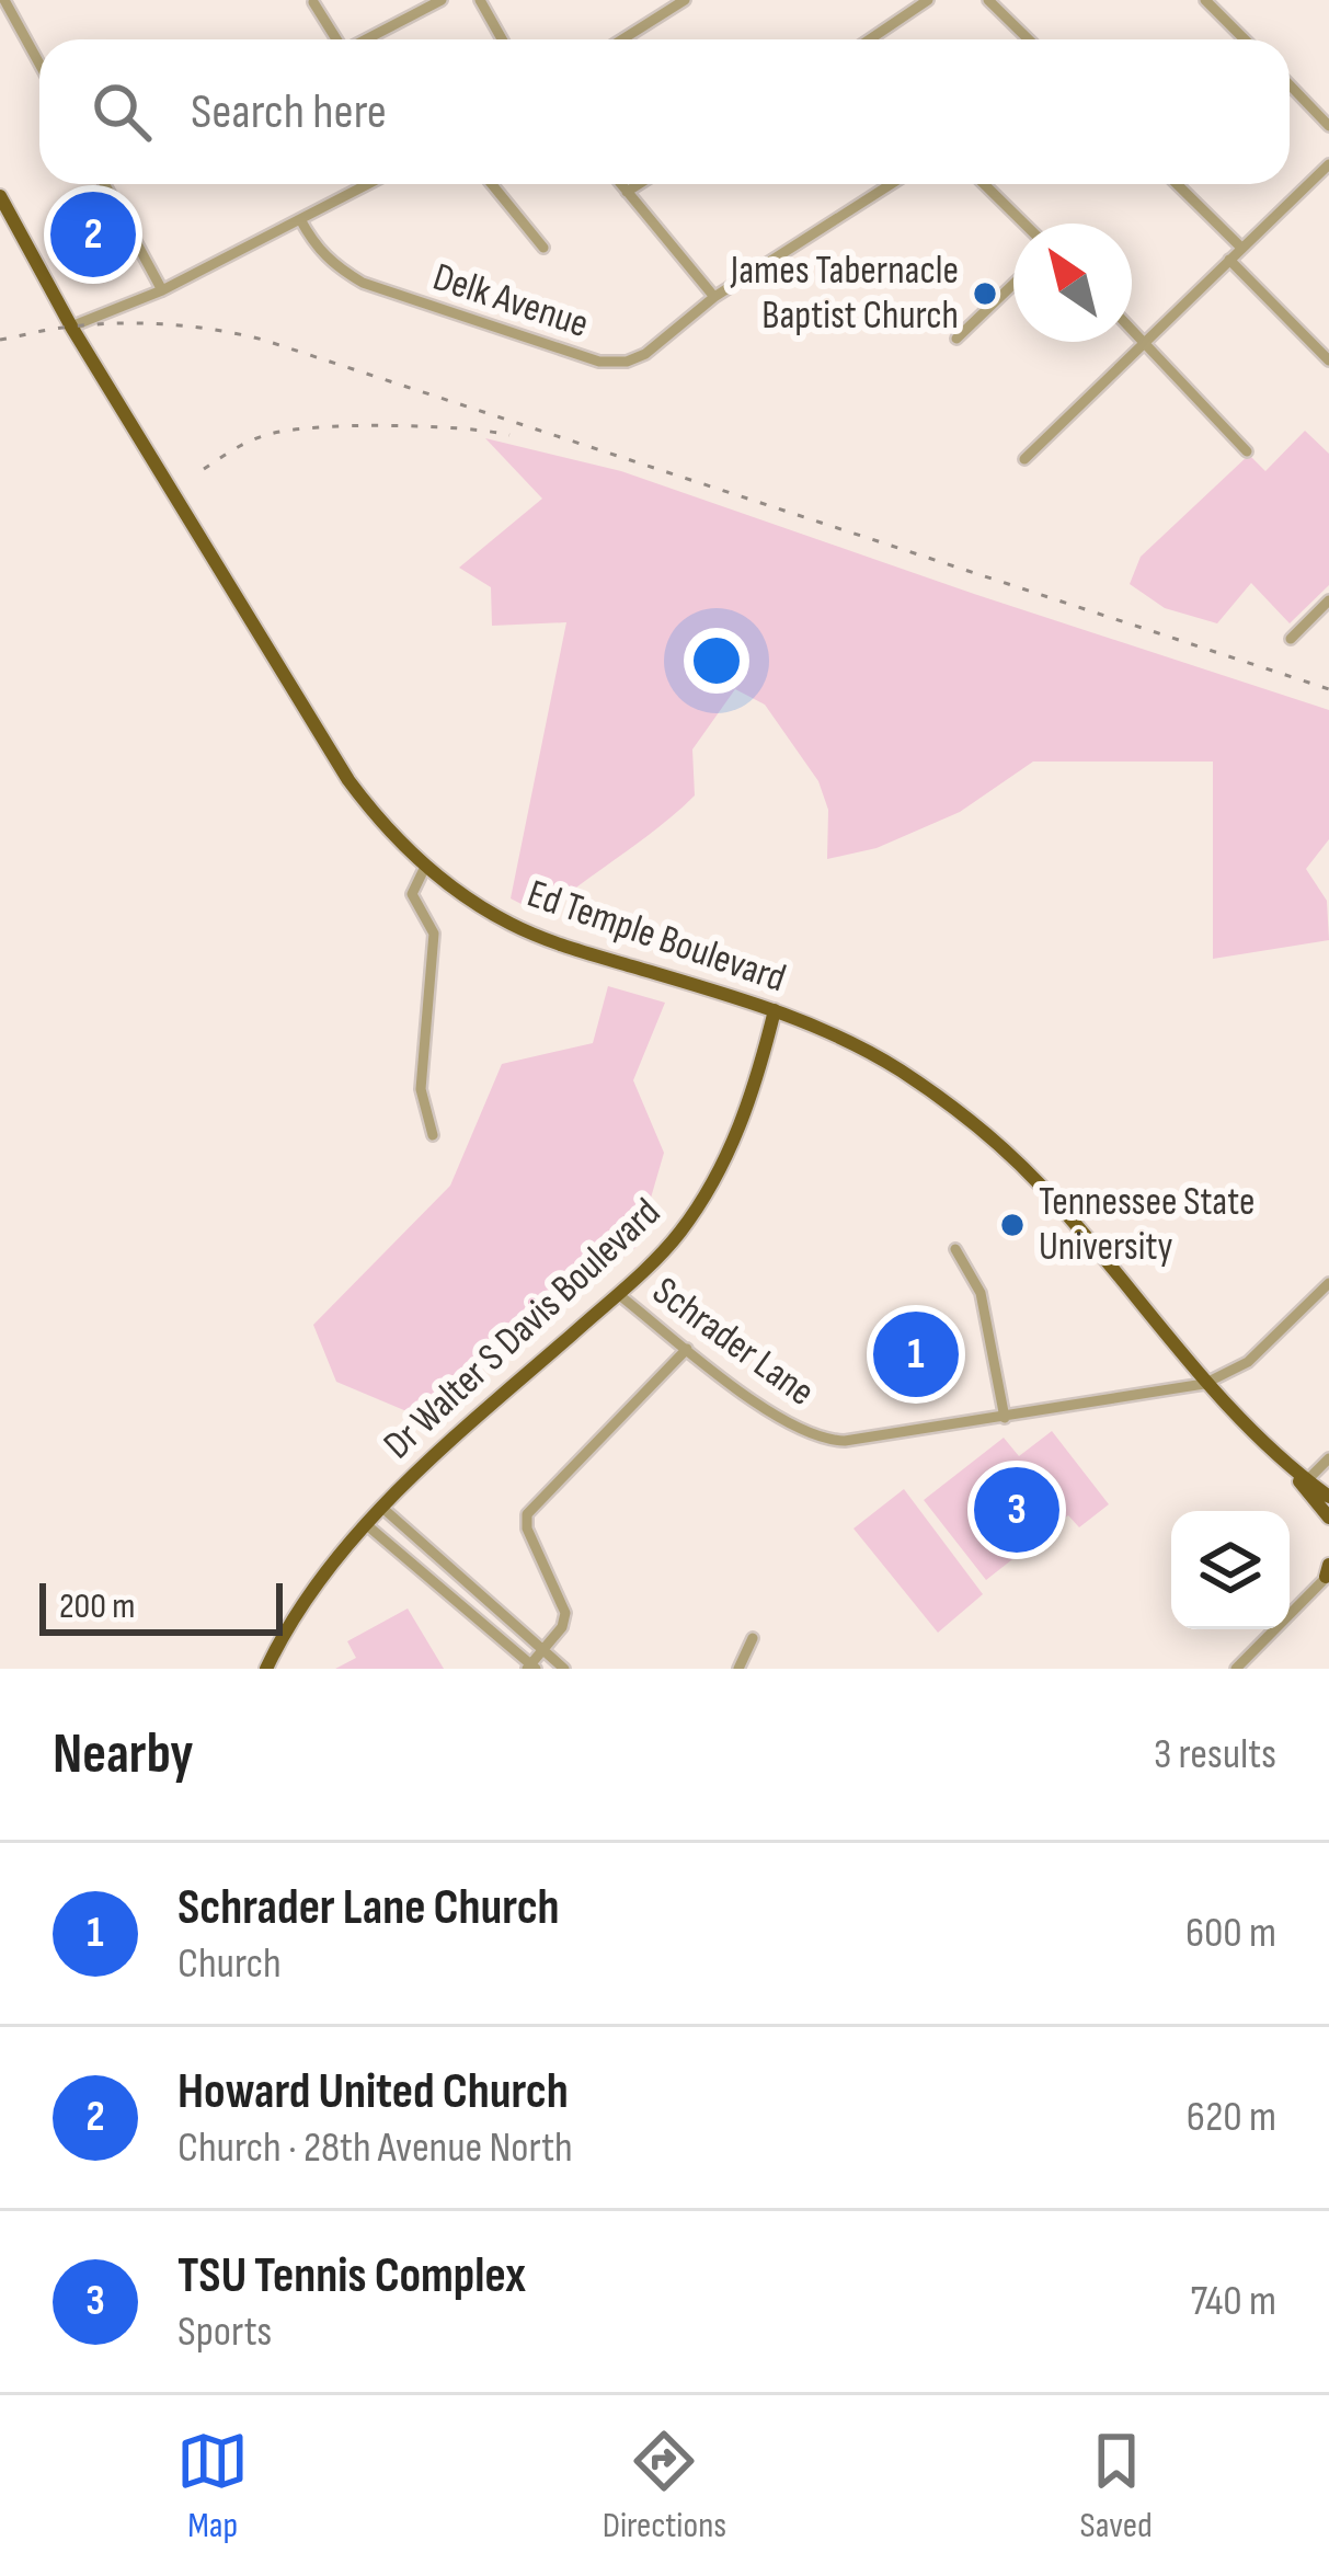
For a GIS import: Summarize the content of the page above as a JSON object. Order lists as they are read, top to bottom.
{
  "streets": {
    "main road": ["Ed Temple Boulevard", "Dr Walter S Davis Boulevard"],
    "street": ["Delk Avenue", "Schrader Lane"]
  },
  "crossings": [
    ["Ed Temple Boulevard", "Dr Walter S Davis Boulevard"],
    ["Ed Temple Boulevard", "Schrader Lane"],
    ["Dr Walter S Davis Boulevard", "Schrader Lane"]
  ],
  "places": ["James Tabernacle Baptist Church", "Tennessee State University"],
  "scale_bar": "200 m",
  "north": "top left",
  "page": {
    "search": "Search here",
    "pins": ["2", "1", "3"],
    "scale": "200 m",
    "heading": ["Nearby", "3 results"],
    "list": [
      {
        "mark": "1",
        "name": "Schrader Lane Church",
        "note": "Church",
        "value": "600 m"
      },
      {
        "mark": "2",
        "name": "Howard United Church",
        "note": "Church · 28th Avenue North",
        "value": "620 m"
      },
      {
        "mark": "3",
        "name": "TSU Tennis Complex",
        "note": "Sports",
        "value": "740 m"
      }
    ],
    "nav": ["Map", "Directions", "Saved"]
  }
}
